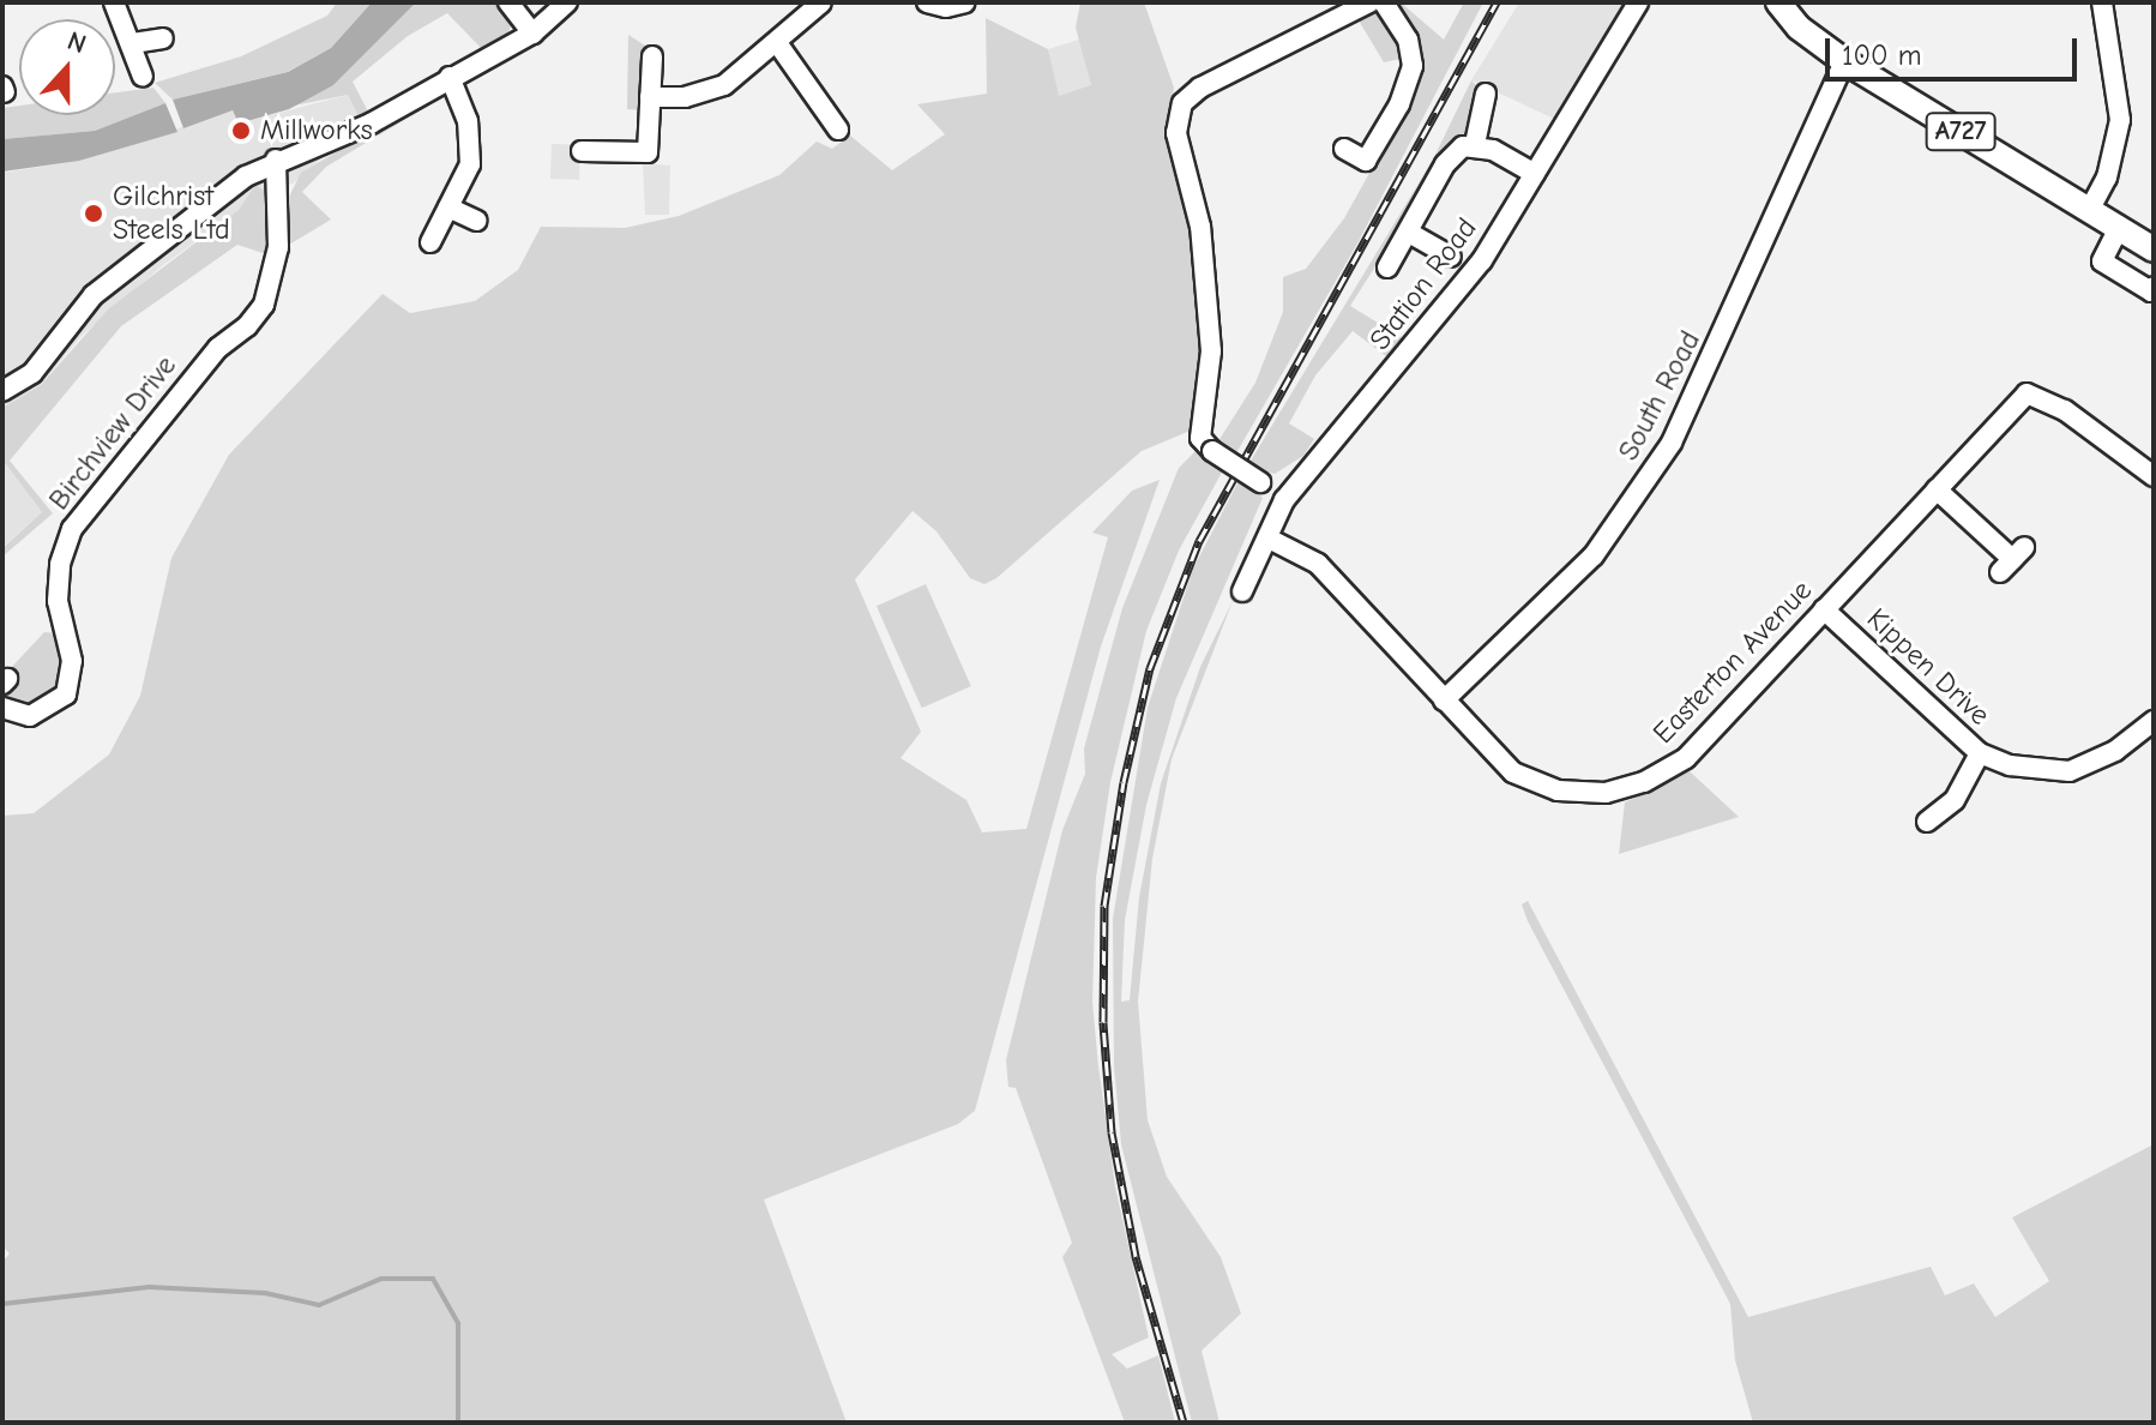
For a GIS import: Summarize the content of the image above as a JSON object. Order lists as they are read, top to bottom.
{
  "streets": {
    "main road": ["A727"],
    "street": [
      "Station Road",
      "South Road",
      "Birchview Drive",
      "Easterton Avenue",
      "Kippen Drive"
    ]
  },
  "crossings": [
    ["A727", "South Road"],
    ["Station Road", "Easterton Avenue"],
    ["South Road", "Easterton Avenue"],
    ["Easterton Avenue", "Kippen Drive"]
  ],
  "places": ["Millworks", "Gilchrist Steels Ltd"],
  "scale_bar": "100 m",
  "north": "top"
}
